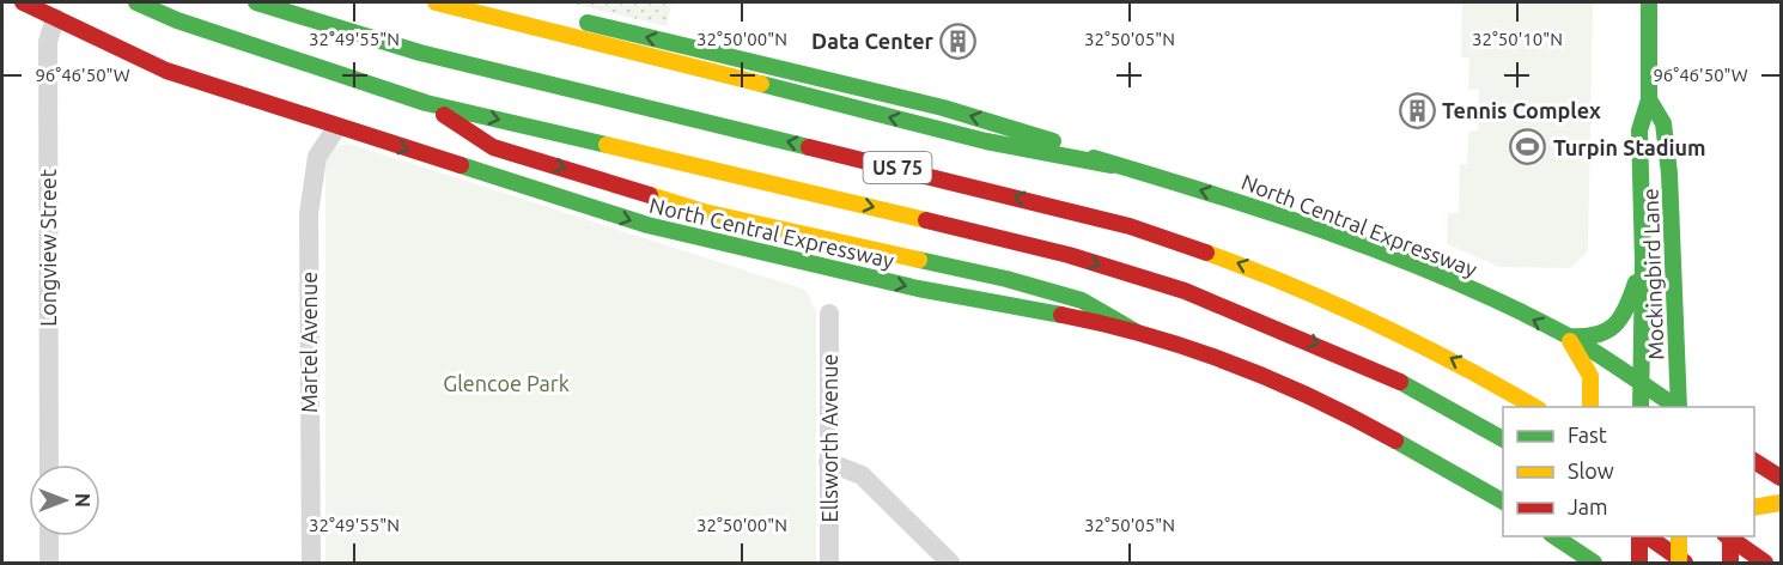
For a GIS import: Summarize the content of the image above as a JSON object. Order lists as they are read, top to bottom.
{
  "streets": {
    "main road": ["US 75", "North Central Expressway", "Mockingbird Lane"],
    "street": ["Longview Street", "Martel Avenue", "Ellsworth Avenue"]
  },
  "crossings": [
    ["North Central Expressway", "Longview Street"],
    ["North Central Expressway", "Mockingbird Lane"],
    ["North Central Expressway", "Martel Avenue"]
  ],
  "parks": ["Glencoe Park"],
  "places": {
    "building": ["Data Center", "Tennis Complex"],
    "sports": ["Turpin Stadium"]
  },
  "legend": ["Fast", "Slow", "Jam"],
  "north": "right",
  "coordinates": [
    "32°49'55\"N",
    "32°50'00\"N",
    "32°50'05\"N",
    "32°50'10\"N",
    "96°46'50\"W"
  ]
}
